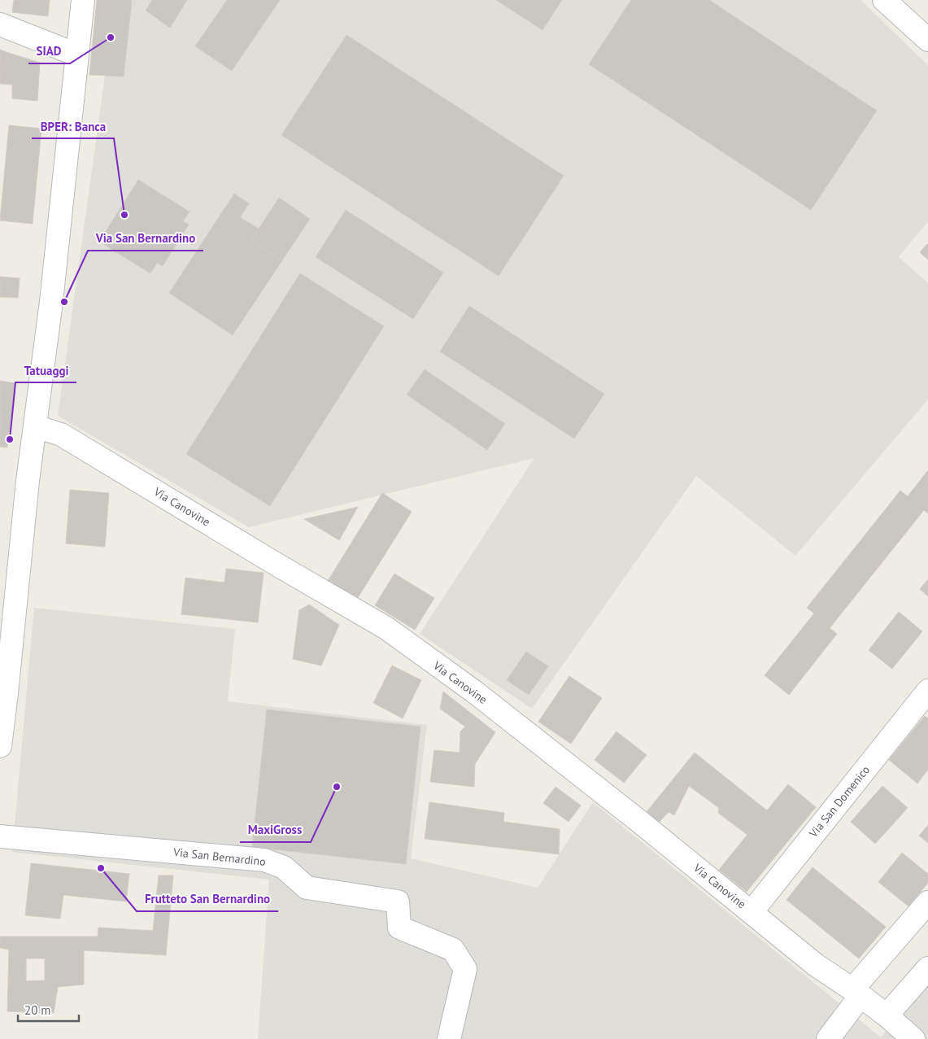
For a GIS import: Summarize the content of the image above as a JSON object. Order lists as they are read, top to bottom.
{
  "streets": {
    "street": ["Via Canovine", "Via San Domenico", "Via San Bernardino"]
  },
  "crossings": [
    ["Via Canovine", "Via San Domenico"]
  ],
  "places": [
    "SIAD",
    "BPER: Banca",
    "Via San Bernardino",
    "Tatuaggi",
    "MaxiGross",
    "Frutteto San Bernardino"
  ],
  "scale_bar": "20 m"
}
